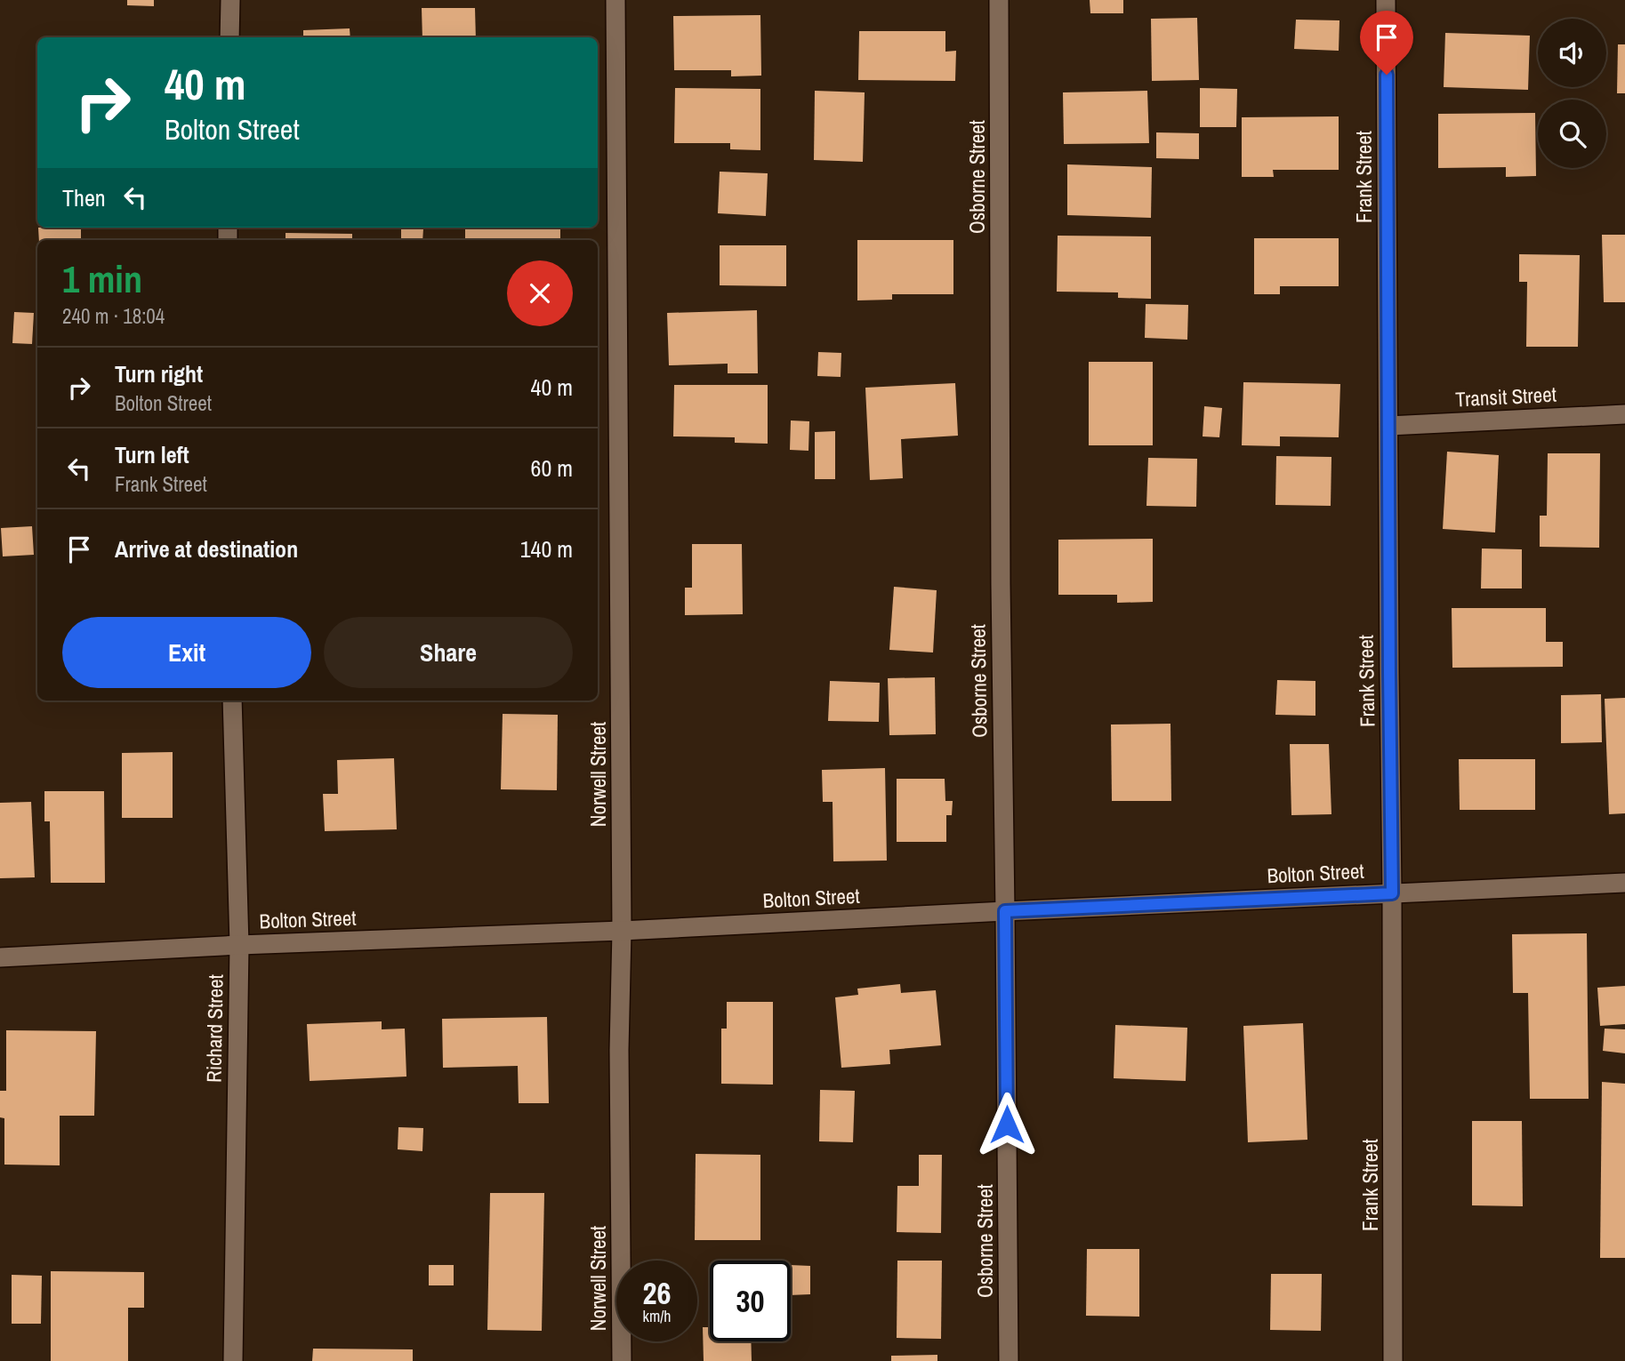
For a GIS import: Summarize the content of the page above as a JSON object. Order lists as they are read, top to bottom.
{
  "streets": {
    "street": [
      "Osborne Street",
      "Frank Street",
      "Transit Street",
      "Norwell Street",
      "Bolton Street",
      "Richard Street"
    ]
  },
  "crossings": [
    ["Osborne Street", "Bolton Street"],
    ["Frank Street", "Transit Street"],
    ["Frank Street", "Bolton Street"],
    ["Norwell Street", "Bolton Street"],
    ["Bolton Street", "Richard Street"]
  ],
  "page": {
    "turn": ["40 m", "Bolton Street"],
    "then": "Then",
    "heading": ["1 min", "240 m · 18:04"],
    "list": [
      {
        "name": "Turn right",
        "note": "Bolton Street",
        "value": "40 m"
      },
      {
        "name": "Turn left",
        "note": "Frank Street",
        "value": "60 m"
      },
      {
        "name": "Arrive at destination",
        "value": "140 m"
      }
    ],
    "buttons": ["Exit", "Share"],
    "speed": "26 km/h",
    "limit": "30"
  }
}
